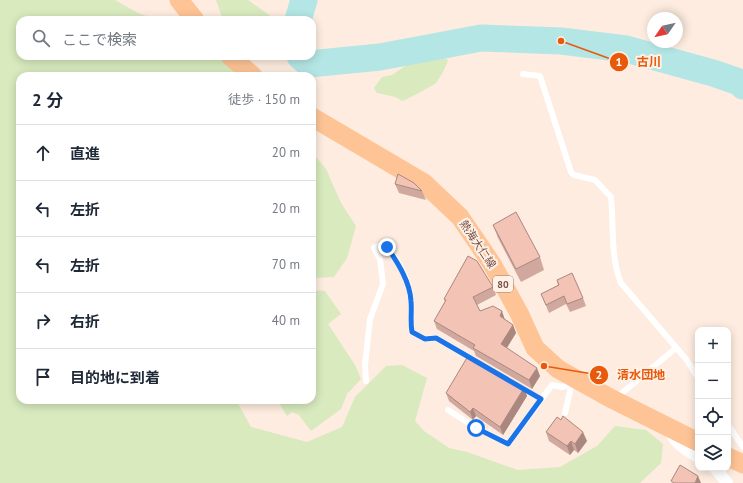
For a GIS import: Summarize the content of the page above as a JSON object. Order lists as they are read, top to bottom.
{
  "streets": {
    "main road": ["熱海大仁線", "80"]
  },
  "places": ["古川", "清水団地"],
  "north": "bottom left",
  "page": {
    "search": "ここで検索",
    "heading": ["2 分", "徒歩 · 150 m"],
    "list": [
      ["直進", "20 m"],
      ["左折", "20 m"],
      ["左折", "70 m"],
      ["右折", "40 m"],
      "目的地に到着"
    ],
    "map_buttons": ["+", "−"]
  }
}
